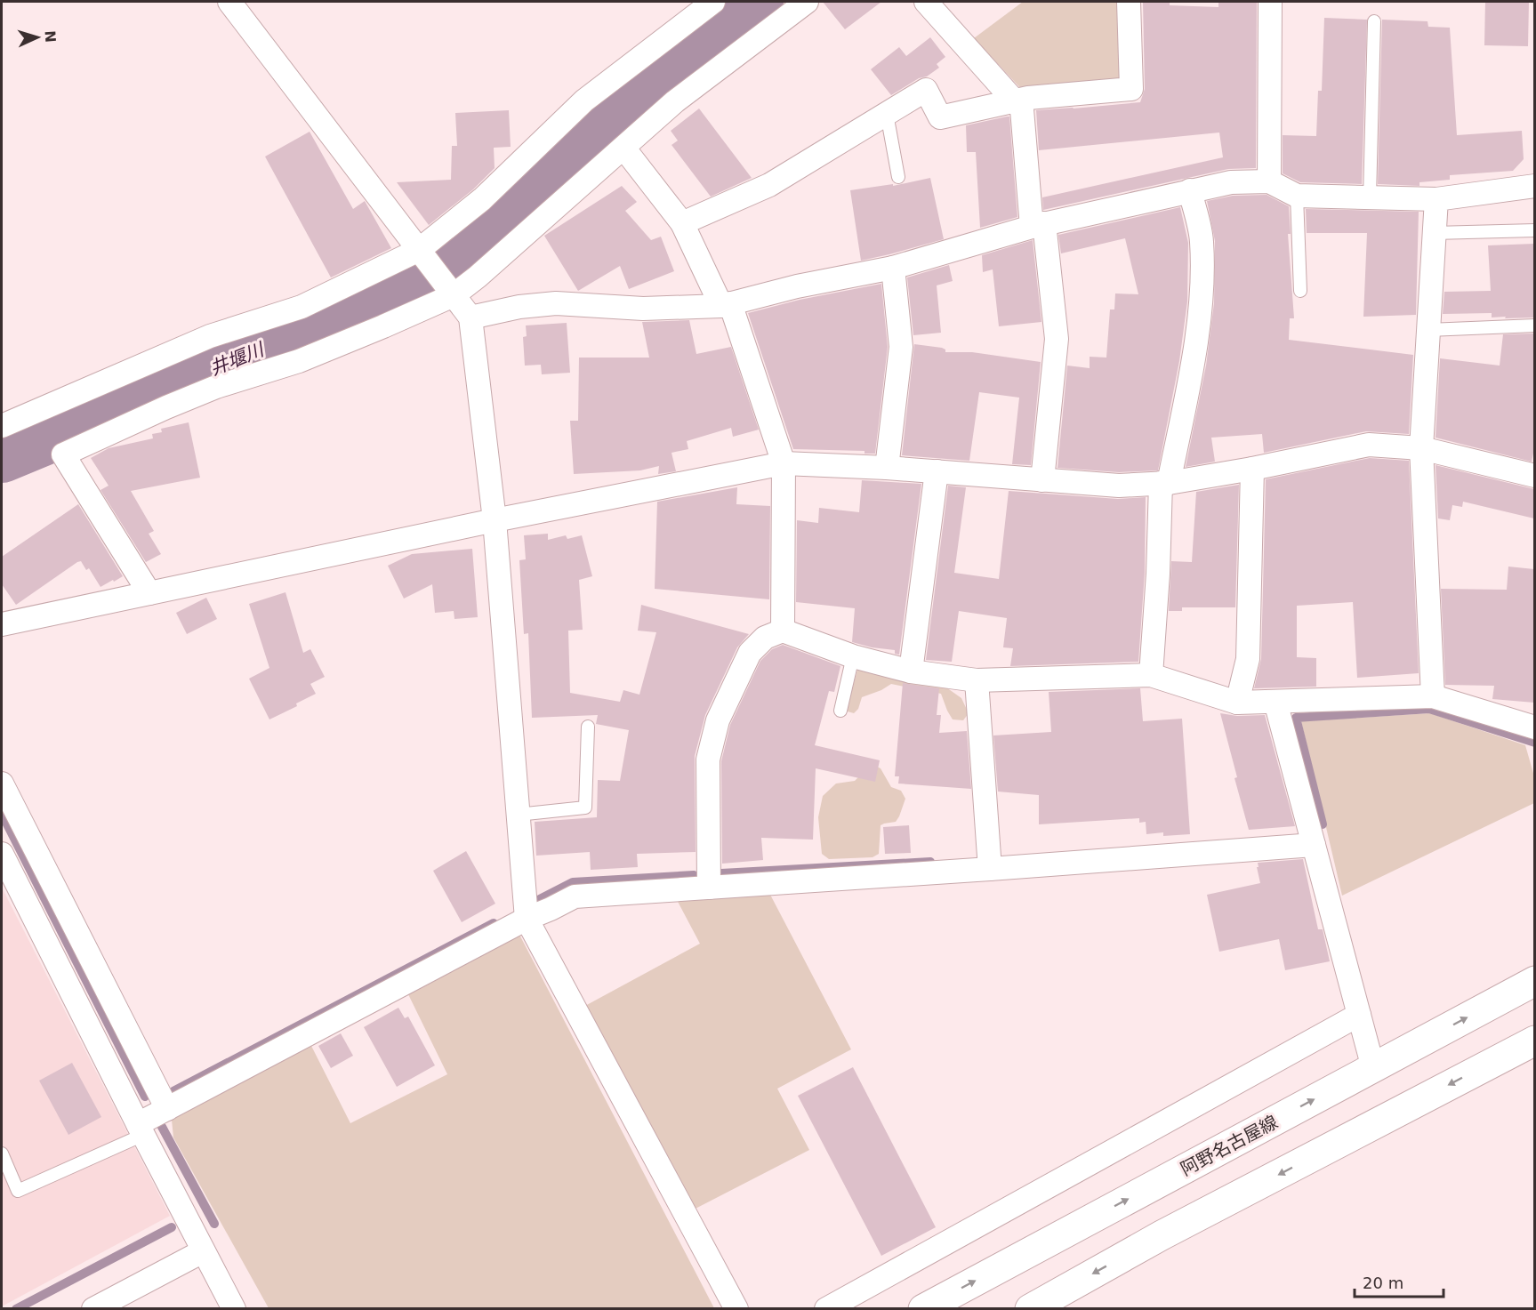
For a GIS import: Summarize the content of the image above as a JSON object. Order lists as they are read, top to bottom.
{
  "streets": {
    "main road": ["阿野名古屋線"]
  },
  "water": ["井堰川"],
  "scale_bar": "20 m",
  "north": "right"
}
